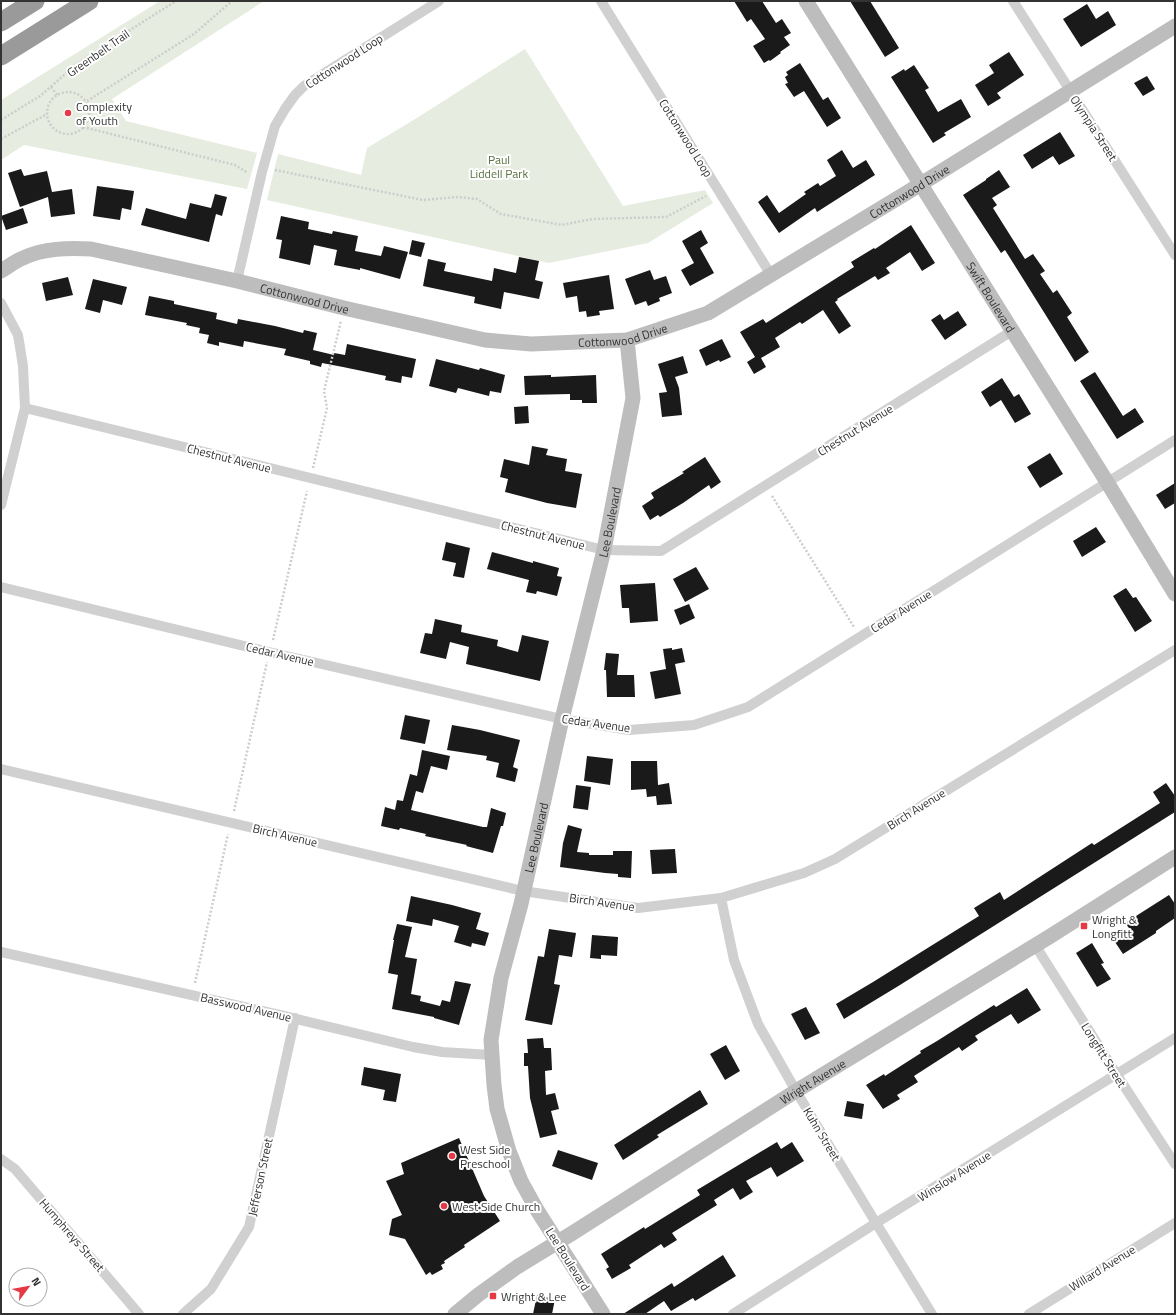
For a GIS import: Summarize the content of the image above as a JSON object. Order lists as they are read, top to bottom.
{
  "streets": {
    "street": [
      "Cottonwood Loop",
      "Olympia Street",
      "Cottonwood Drive",
      "Swift Boulevard",
      "Chestnut Avenue",
      "Lee Boulevard",
      "Cedar Avenue",
      "Birch Avenue",
      "Basswood Avenue",
      "Longfitt Street",
      "Wright Avenue",
      "Kuhn Street",
      "Winslow Avenue",
      "Jefferson Street",
      "Humphreys Street",
      "Willard Avenue"
    ],
    "path": ["Greenbelt Trail"]
  },
  "crossings": [
    ["Cottonwood Loop", "Cottonwood Drive"],
    ["Olympia Street", "Cottonwood Drive"],
    ["Cottonwood Drive", "Swift Boulevard"],
    ["Cottonwood Drive", "Lee Boulevard"],
    ["Swift Boulevard", "Chestnut Avenue"],
    ["Swift Boulevard", "Cedar Avenue"],
    ["Chestnut Avenue", "Lee Boulevard"],
    ["Lee Boulevard", "Cedar Avenue"],
    ["Lee Boulevard", "Birch Avenue"],
    ["Lee Boulevard", "Basswood Avenue"],
    ["Lee Boulevard", "Wright Avenue"],
    ["Birch Avenue", "Kuhn Street"],
    ["Basswood Avenue", "Jefferson Street"],
    ["Longfitt Street", "Wright Avenue"],
    ["Longfitt Street", "Winslow Avenue"],
    ["Wright Avenue", "Kuhn Street"],
    ["Kuhn Street", "Winslow Avenue"]
  ],
  "parks": ["Paul Liddell Park"],
  "places": {
    "other": ["Complexity of Youth", "West Side Preschool", "West Side Church"],
    "transit": ["Wright & Longfitt", "Wright & Lee"]
  },
  "north": "top right"
}
